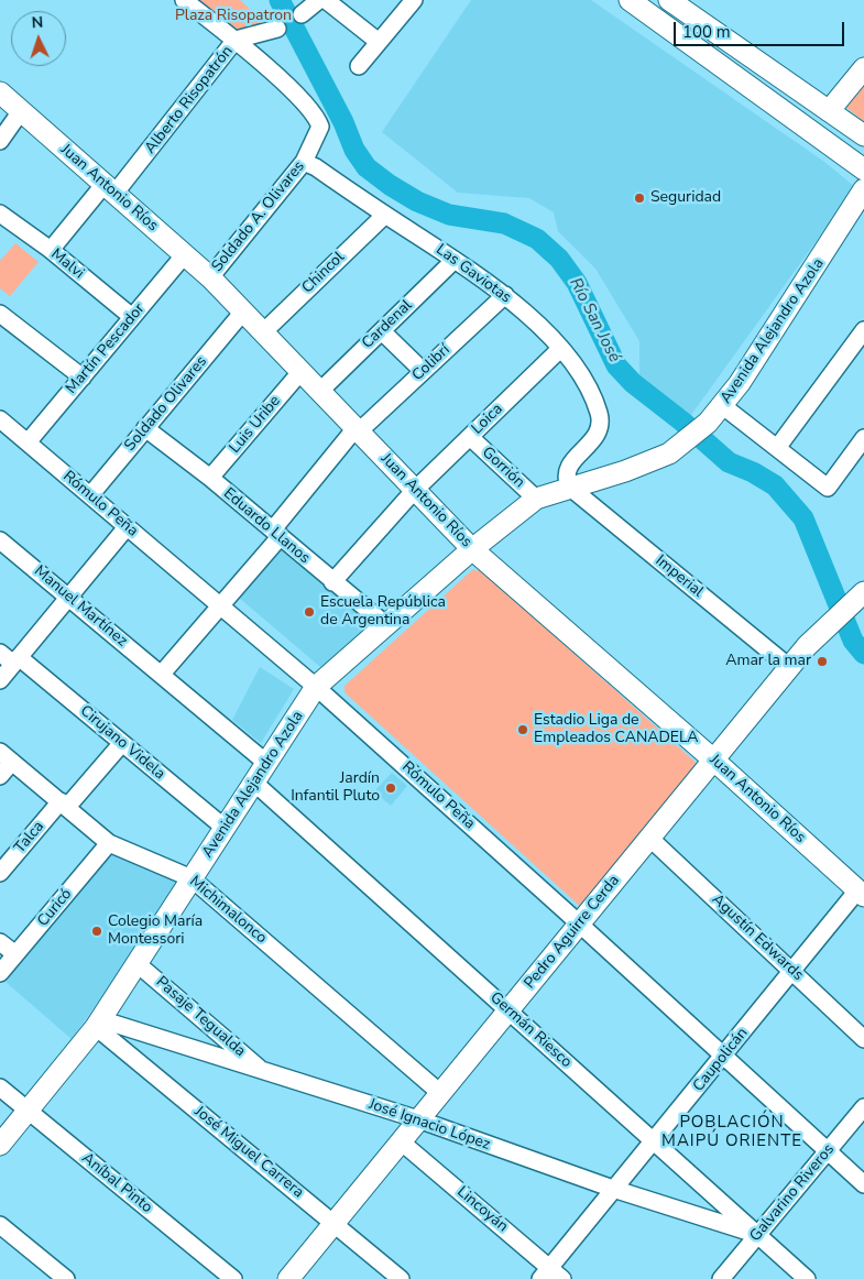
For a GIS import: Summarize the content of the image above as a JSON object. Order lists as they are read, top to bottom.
{
  "streets": {
    "main road": ["Juan Antonio Ríos", "Avenida Alejandro Azola", "Pedro Aguirre Cerda"],
    "street": [
      "Alberto Risopatrón",
      "Soldado A. Olivares",
      "Malvi",
      "Chincol",
      "Las Gaviotas",
      "Cardenal",
      "Martín Pescador",
      "Colibrí",
      "Soldado Olivares",
      "Loica",
      "Luis Uribe",
      "Gorrión",
      "Rómulo Peña",
      "Eduardo Llanos",
      "Imperial",
      "Manuel Martínez",
      "Cirujano Videla",
      "Talca",
      "Curicó",
      "Michimalonco",
      "Agustín Edwards",
      "Pasaje Tegualda",
      "Germán Riesco",
      "Caupolicán",
      "José Ignacio López",
      "José Miguel Carrera",
      "Aníbal Pinto",
      "Galvarino Riveros",
      "Lincoyán"
    ]
  },
  "crossings": [
    ["Alberto Risopatrón", "Juan Antonio Ríos"],
    ["Alberto Risopatrón", "Soldado A. Olivares"],
    ["Alberto Risopatrón", "Malvi"],
    ["Juan Antonio Ríos", "Soldado A. Olivares"],
    ["Juan Antonio Ríos", "Chincol"],
    ["Juan Antonio Ríos", "Cardenal"],
    ["Juan Antonio Ríos", "Avenida Alejandro Azola"],
    ["Juan Antonio Ríos", "Martín Pescador"],
    ["Juan Antonio Ríos", "Colibrí"],
    ["Juan Antonio Ríos", "Soldado Olivares"],
    ["Juan Antonio Ríos", "Loica"],
    ["Juan Antonio Ríos", "Luis Uribe"],
    ["Juan Antonio Ríos", "Pedro Aguirre Cerda"],
    ["Juan Antonio Ríos", "Caupolicán"],
    ["Soldado A. Olivares", "Las Gaviotas"],
    ["Malvi", "Martín Pescador"],
    ["Chincol", "Las Gaviotas"],
    ["Las Gaviotas", "Cardenal"],
    ["Las Gaviotas", "Avenida Alejandro Azola"],
    ["Las Gaviotas", "Colibrí"],
    ["Las Gaviotas", "Loica"],
    ["Las Gaviotas", "Imperial"],
    ["Avenida Alejandro Azola", "Gorrión"],
    ["Avenida Alejandro Azola", "Rómulo Peña"],
    ["Avenida Alejandro Azola", "Eduardo Llanos"],
    ["Avenida Alejandro Azola", "Imperial"],
    ["Avenida Alejandro Azola", "Manuel Martínez"],
    ["Avenida Alejandro Azola", "Cirujano Videla"],
    ["Avenida Alejandro Azola", "Michimalonco"],
    ["Avenida Alejandro Azola", "Pasaje Tegualda"],
    ["Avenida Alejandro Azola", "Germán Riesco"],
    ["Avenida Alejandro Azola", "José Ignacio López"],
    ["Avenida Alejandro Azola", "José Miguel Carrera"],
    ["Avenida Alejandro Azola", "Aníbal Pinto"],
    ["Martín Pescador", "Rómulo Peña"],
    ["Colibrí", "Rómulo Peña"],
    ["Colibrí", "Eduardo Llanos"],
    ["Colibrí", "Manuel Martínez"],
    ["Soldado Olivares", "Rómulo Peña"],
    ["Soldado Olivares", "Eduardo Llanos"],
    ["Loica", "Gorrión"],
    ["Loica", "Eduardo Llanos"],
    ["Luis Uribe", "Eduardo Llanos"],
    ["Rómulo Peña", "Pedro Aguirre Cerda"],
    ["Rómulo Peña", "Caupolicán"],
    ["Rómulo Peña", "Galvarino Riveros"],
    ["Imperial", "Pedro Aguirre Cerda"],
    ["Cirujano Videla", "Talca"],
    ["Talca", "Michimalonco"],
    ["Curicó", "Michimalonco"],
    ["Michimalonco", "Pedro Aguirre Cerda"],
    ["Pedro Aguirre Cerda", "Agustín Edwards"],
    ["Pedro Aguirre Cerda", "Germán Riesco"],
    ["Pedro Aguirre Cerda", "José Ignacio López"],
    ["Pedro Aguirre Cerda", "José Miguel Carrera"],
    ["Pedro Aguirre Cerda", "Lincoyán"],
    ["Agustín Edwards", "Caupolicán"],
    ["Pasaje Tegualda", "José Ignacio López"],
    ["Germán Riesco", "Caupolicán"],
    ["Germán Riesco", "José Ignacio López"],
    ["Germán Riesco", "Galvarino Riveros"],
    ["Caupolicán", "José Ignacio López"],
    ["Caupolicán", "Lincoyán"],
    ["José Ignacio López", "José Miguel Carrera"],
    ["José Ignacio López", "Galvarino Riveros"]
  ],
  "districts": ["POBLACIÓN MAIPÚ ORIENTE"],
  "water": ["Río San José"],
  "parks": ["Plaza Risopatron"],
  "places": [
    "Seguridad",
    "Escuela República de Argentina",
    "Amar la mar",
    "Estadio Liga de Empleados CANADELA",
    "Jardín Infantil Pluto",
    "Colegio María Montessori"
  ],
  "scale_bar": "100 m",
  "north": "top"
}
